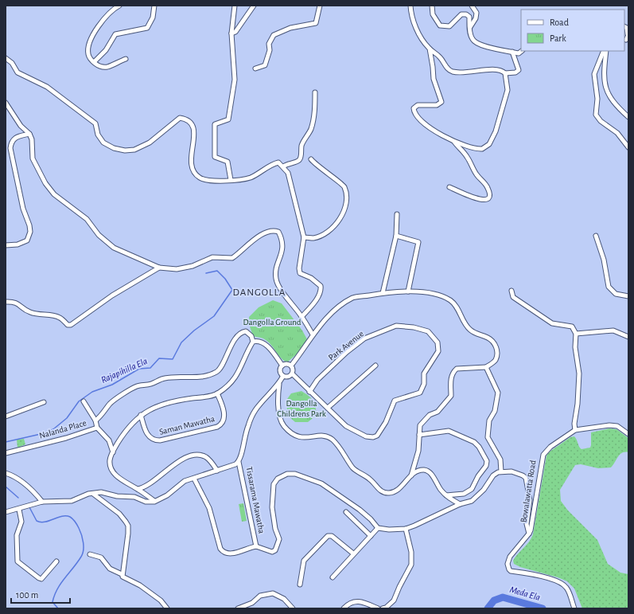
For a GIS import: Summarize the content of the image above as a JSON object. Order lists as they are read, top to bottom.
{
  "streets": {
    "street": [
      "Park Avenue",
      "Saman Mawatha",
      "Nalanda Place",
      "Bowalawatta Road",
      "Tissarama Mawatha"
    ]
  },
  "districts": ["DANGOLLA"],
  "water": ["Rajapihilla Ela", "Meda Ela"],
  "parks": ["Dangolla Ground", "Dangolla Childrens Park"],
  "legend": ["Road", "Park"],
  "scale_bar": "100 m"
}
